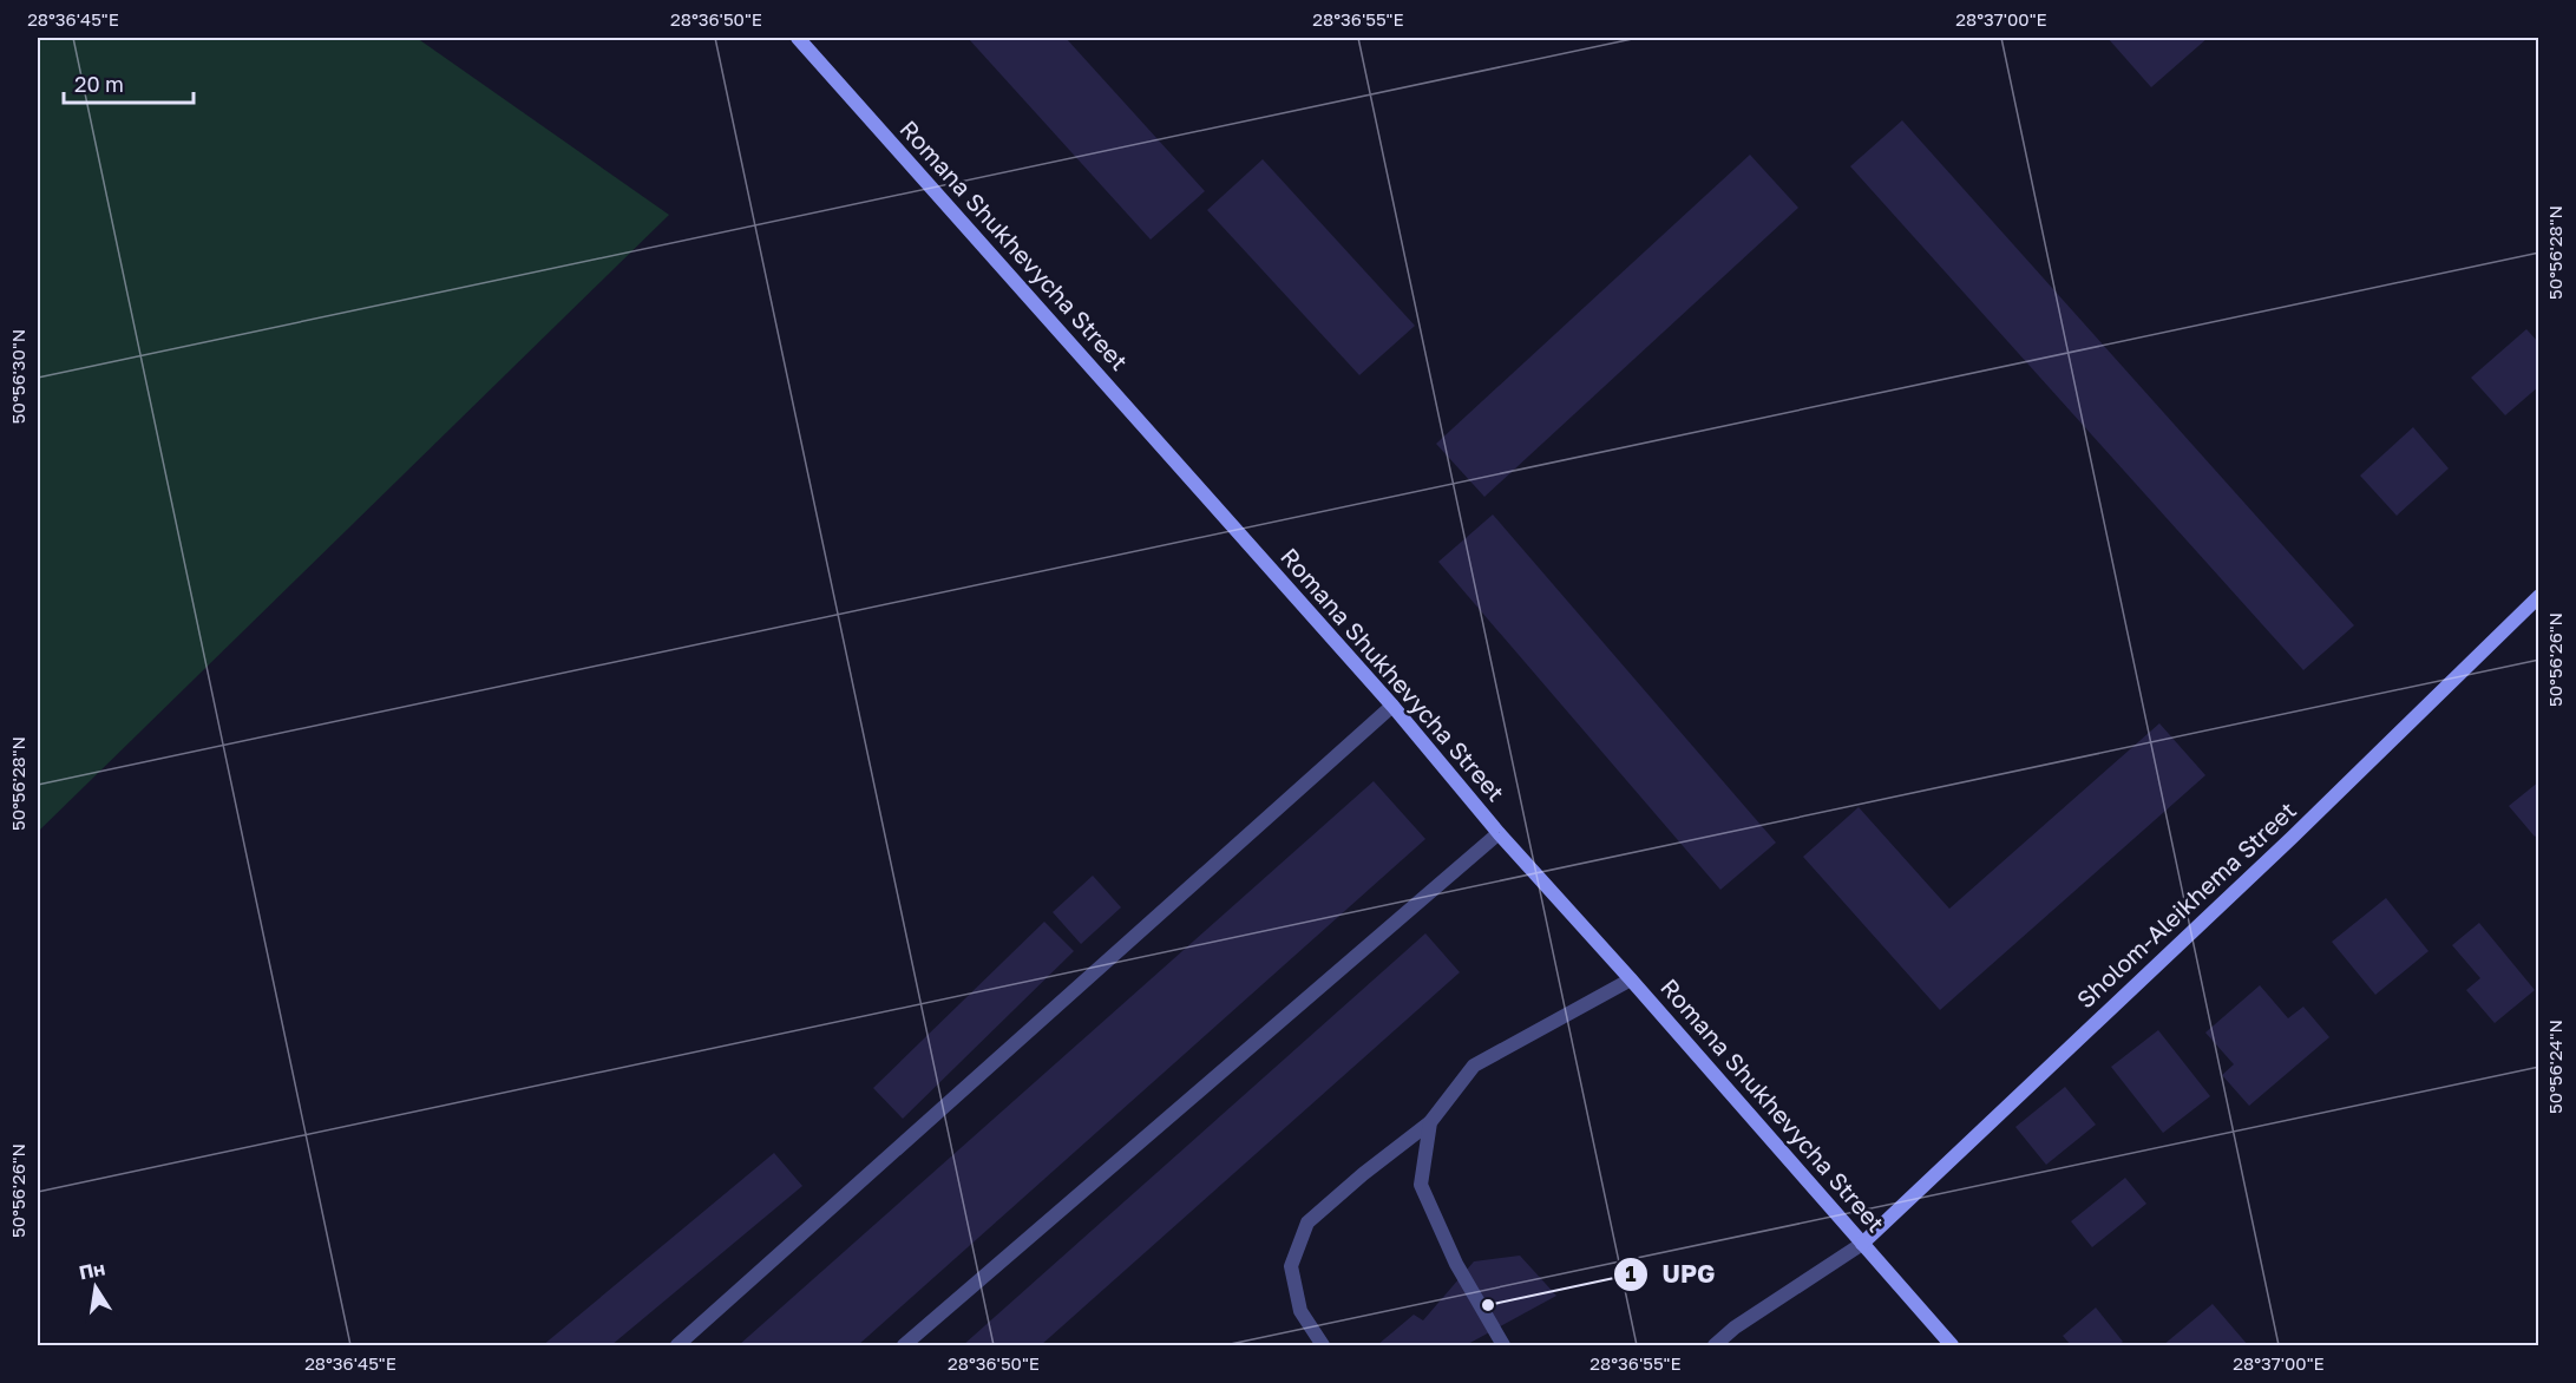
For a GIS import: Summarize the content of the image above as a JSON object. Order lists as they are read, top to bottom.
{
  "streets": {
    "street": ["Romana Shukhevycha Street", "Sholom-Aleikhema Street"]
  },
  "crossings": [
    ["Romana Shukhevycha Street", "Sholom-Aleikhema Street"]
  ],
  "places": ["UPG"],
  "scale_bar": "20 m",
  "north": "top",
  "coordinates": [
    "28°36'45\"E",
    "28°36'50\"E",
    "28°36'55\"E",
    "28°37'00\"E",
    "50°56'28\"N",
    "50°56'30\"N",
    "50°56'26\"N",
    "50°56'24\"N"
  ]
}
